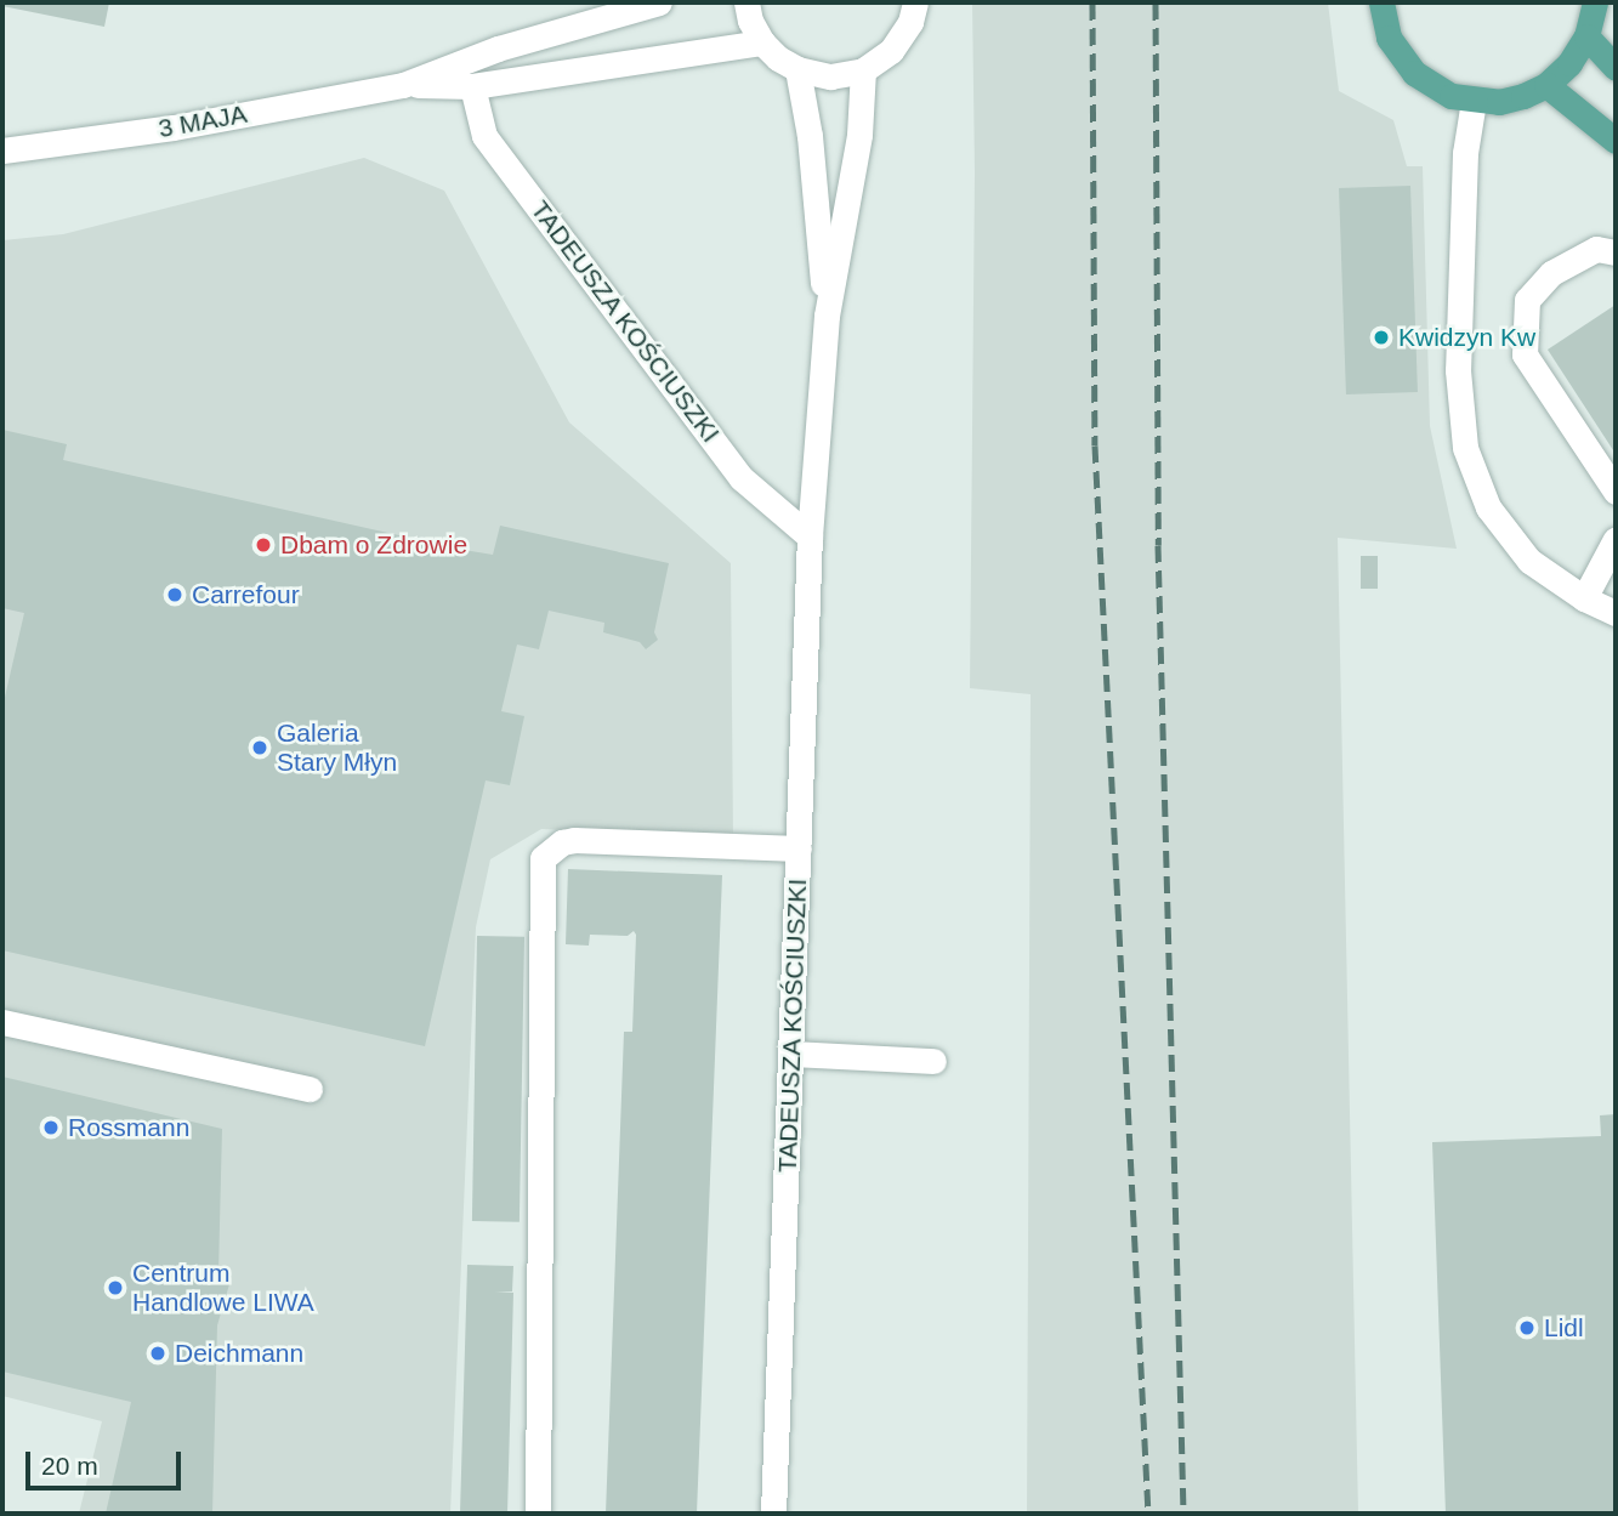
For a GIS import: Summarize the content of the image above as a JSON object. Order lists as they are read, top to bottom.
{
  "streets": {
    "street": ["3 MAJA", "TADEUSZA KOŚCIUSZKI"]
  },
  "crossings": [
    ["3 MAJA", "TADEUSZA KOŚCIUSZKI"]
  ],
  "places": [
    "Kwidzyn Kw",
    "Dbam o Zdrowie",
    "Carrefour",
    "Galeria Stary Młyn",
    "Rossmann",
    "Centrum Handlowe LIWA",
    "Lidl",
    "Deichmann"
  ],
  "scale_bar": "20 m"
}
